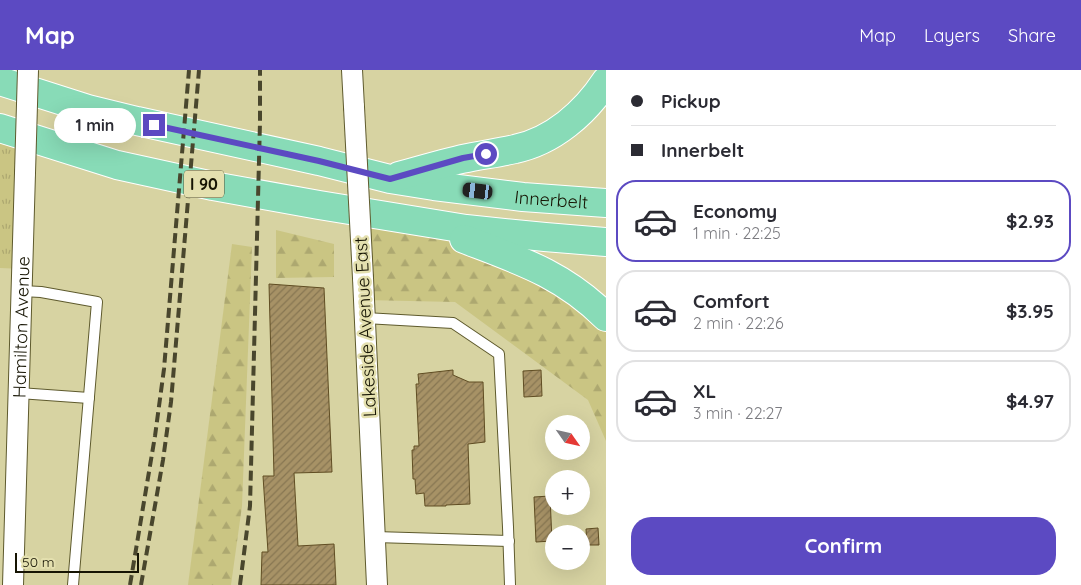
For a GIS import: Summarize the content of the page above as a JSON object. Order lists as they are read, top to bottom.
{
  "streets": {
    "highway": ["I 90", "Innerbelt"],
    "street": ["Lakeside Avenue East", "Hamilton Avenue"]
  },
  "scale_bar": "50 m",
  "north": "bottom right",
  "page": {
    "header": "Map",
    "nav": ["Map", "Layers", "Share"],
    "banner": ["Pickup", "Innerbelt"],
    "bubble": "1 min",
    "list": [
      {
        "name": "Economy",
        "note": "1 min · 22:25",
        "value": "$2.93"
      },
      {
        "name": "Comfort",
        "note": "2 min · 22:26",
        "value": "$3.95"
      },
      {
        "name": "XL",
        "note": "3 min · 22:27",
        "value": "$4.97"
      }
    ],
    "map_buttons": ["+", "−"],
    "buttons": "Confirm",
    "scale": "50 m"
  }
}
